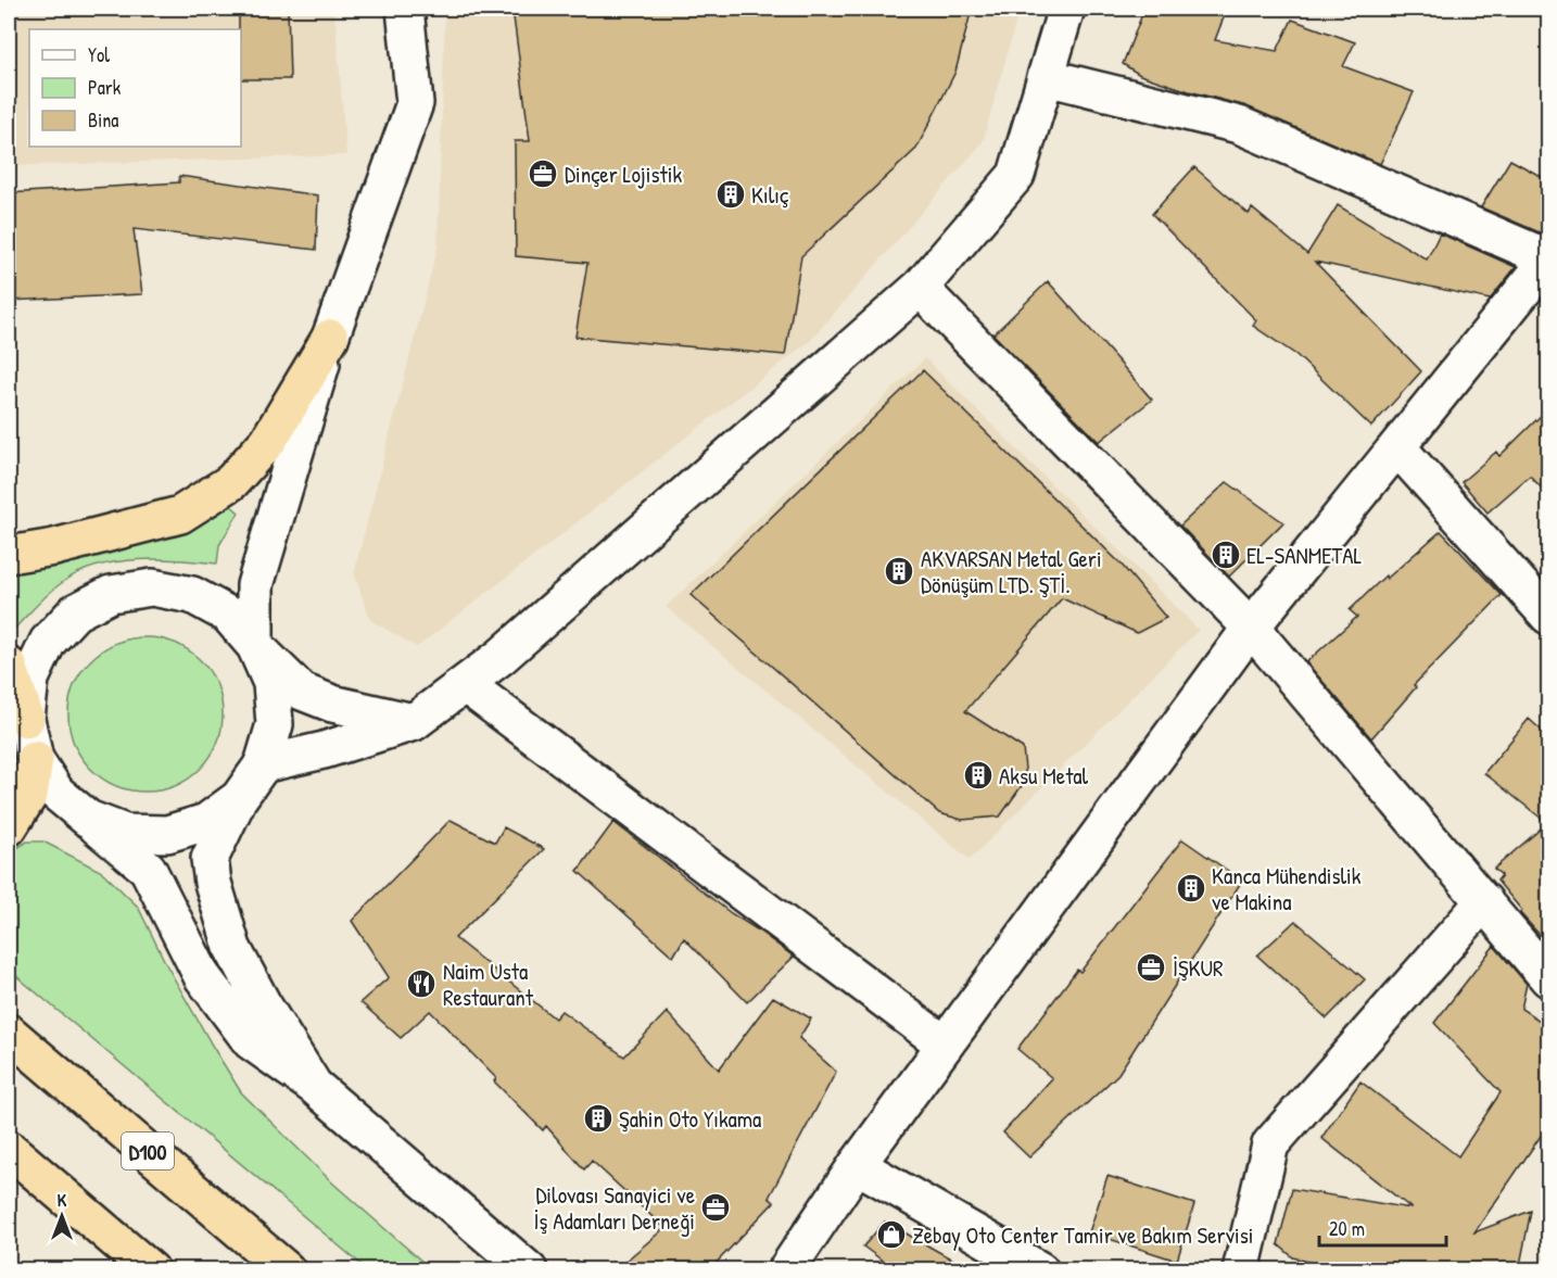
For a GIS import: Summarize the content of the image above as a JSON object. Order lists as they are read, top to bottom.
{
  "streets": {
    "highway": ["D100"]
  },
  "places": {
    "office": ["Dinçer Lojistik", "İŞKUR", "Dilovası Sanayici ve İş Adamları Derneği"],
    "building": [
      "Kılıç",
      "EL-SANMETAL",
      "AKVARSAN Metal Geri Dönüşüm LTD. ŞTİ.",
      "Aksu Metal",
      "Kanca Mühendislik ve Makina",
      "Şahin Oto Yıkama"
    ],
    "restaurant": ["Naim Usta Restaurant"],
    "shop": ["Zebay Oto Center Tamir ve Bakım Servisi"]
  },
  "legend": ["Yol", "Park", "Bina"],
  "scale_bar": "20 m",
  "north": "top"
}
